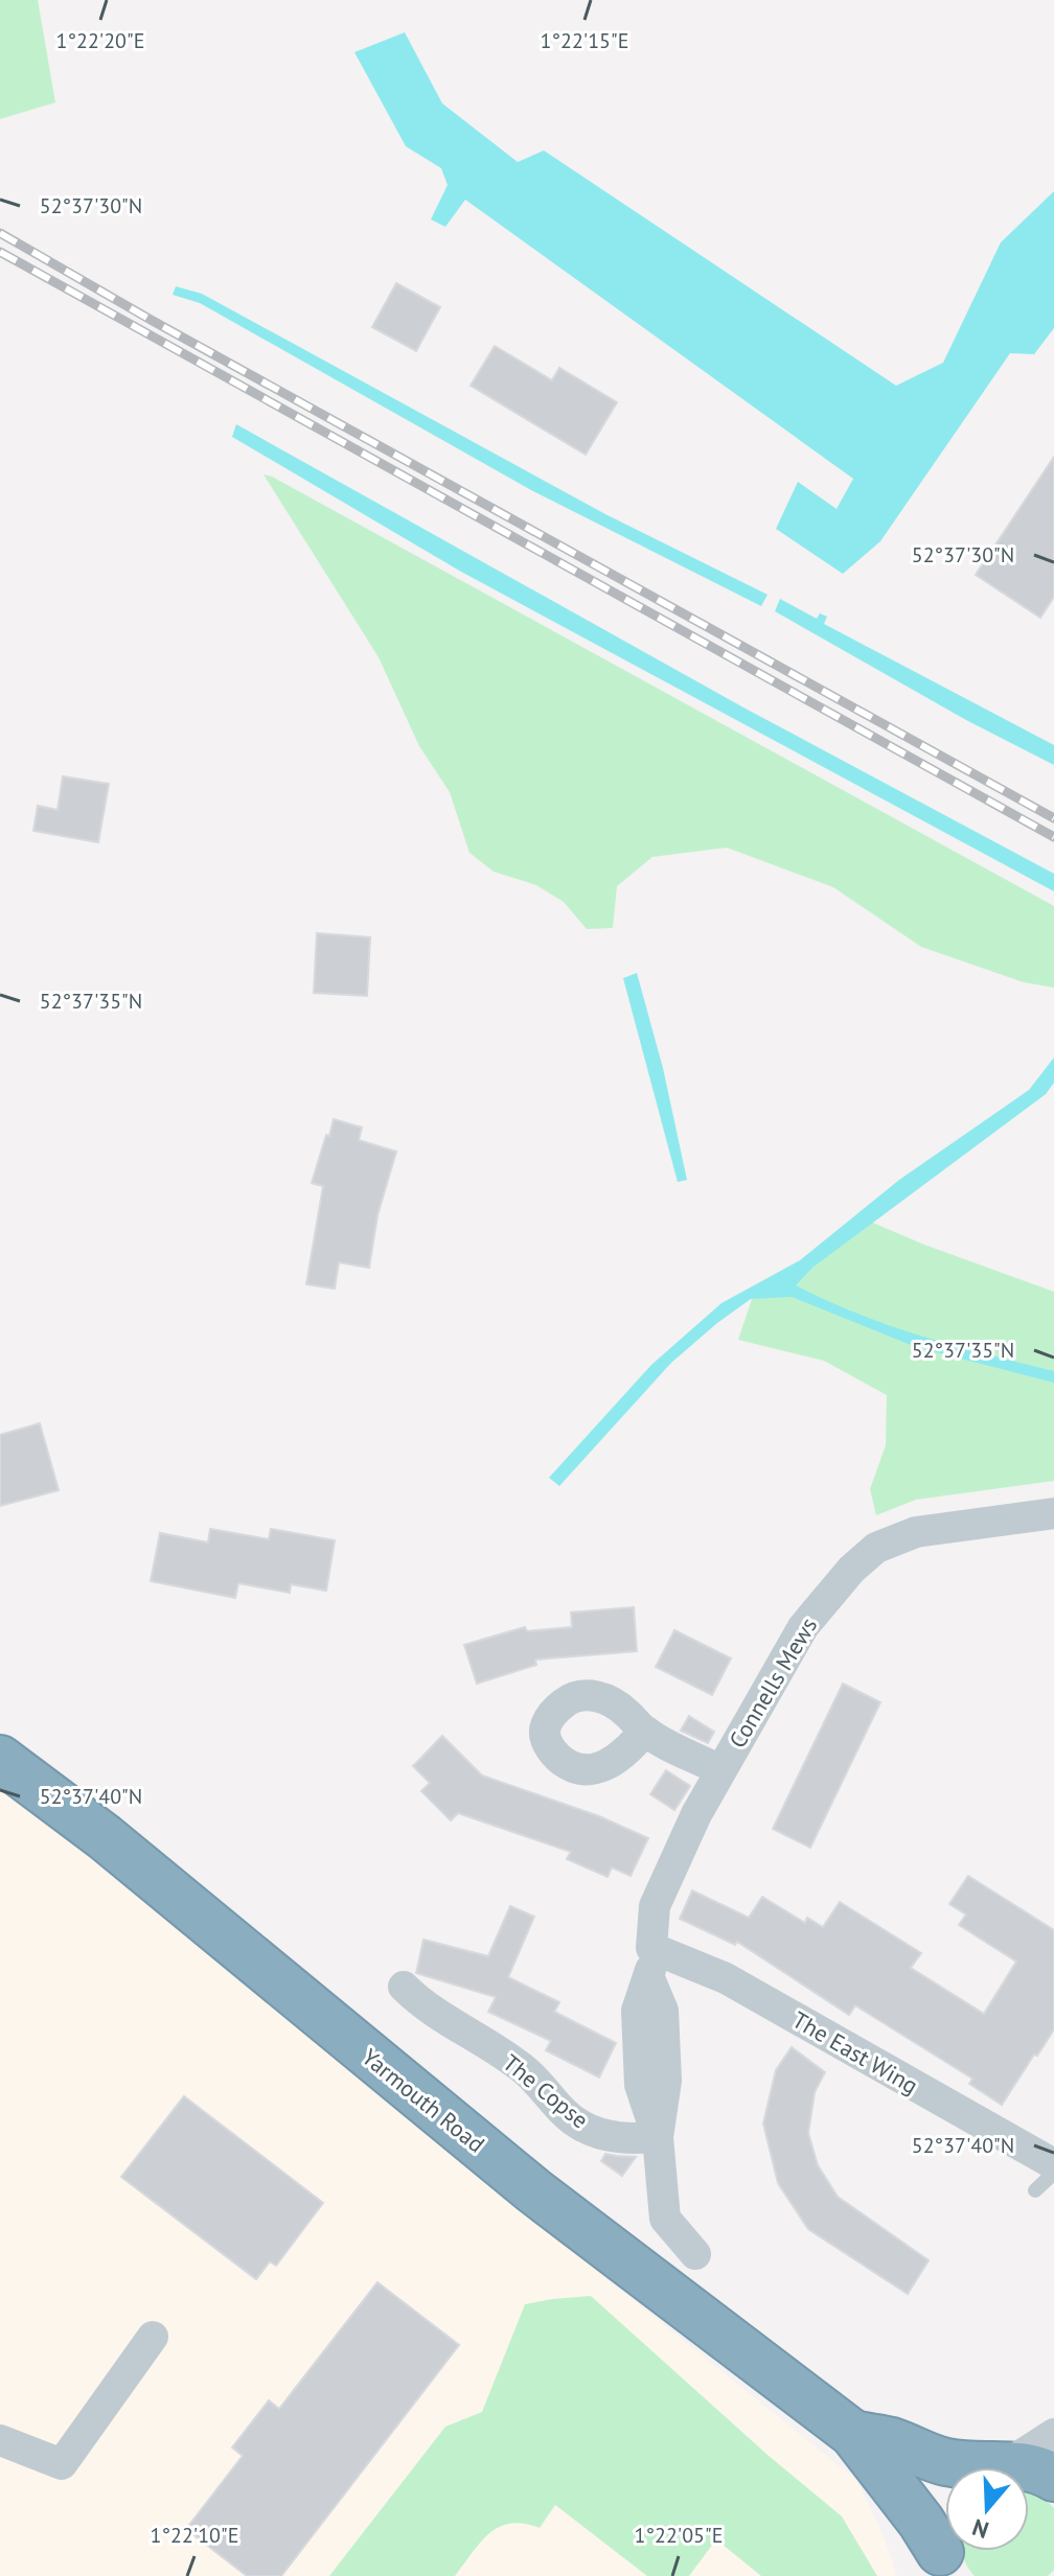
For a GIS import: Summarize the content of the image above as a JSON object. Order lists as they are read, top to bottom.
{
  "streets": {
    "highway": ["Yarmouth Road"],
    "street": ["Connells Mews", "The East Wing", "The Copse"]
  },
  "crossings": [
    ["Connells Mews", "The East Wing"]
  ],
  "north": "bottom",
  "coordinates": [
    "1°22'20\"E",
    "1°22'15\"E",
    "52°37'30\"N",
    "52°37'35\"N",
    "52°37'40\"N",
    "1°22'10\"E",
    "1°22'05\"E"
  ]
}
